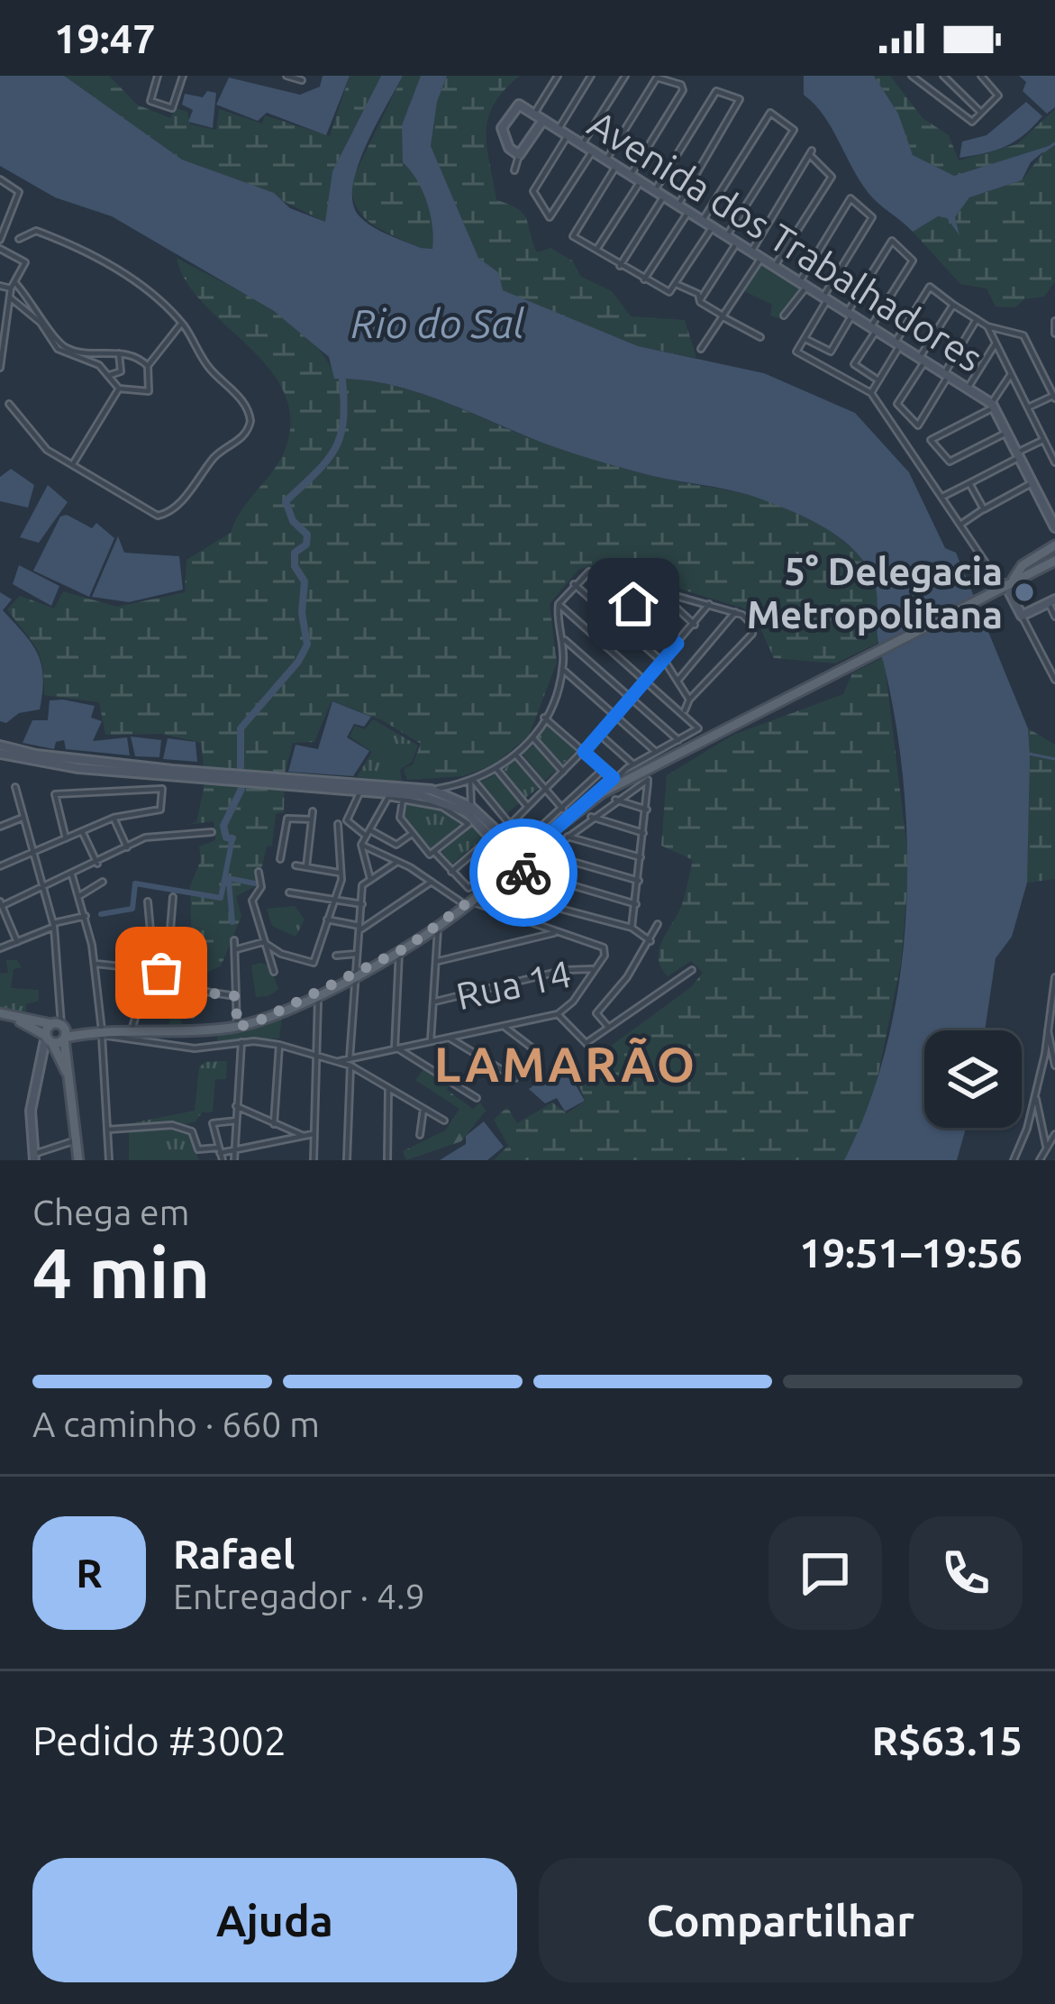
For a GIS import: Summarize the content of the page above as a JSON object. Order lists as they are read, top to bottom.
{
  "streets": {
    "main road": ["Avenida dos Trabalhadores"],
    "street": ["Rua 14"]
  },
  "districts": ["LAMARÃO"],
  "water": ["Rio do Sal"],
  "places": ["5° Delegacia Metropolitana"],
  "page": {
    "status": "19:47",
    "heading": ["4 min", "Chega em", "19:51–19:56"],
    "panel": [
      "Rafael",
      "Entregador · 4.9",
      "Pedido #3002",
      "R$63.15"
    ],
    "bar": "A caminho · 660 m",
    "round": "R",
    "buttons": ["Ajuda", "Compartilhar"]
  }
}
